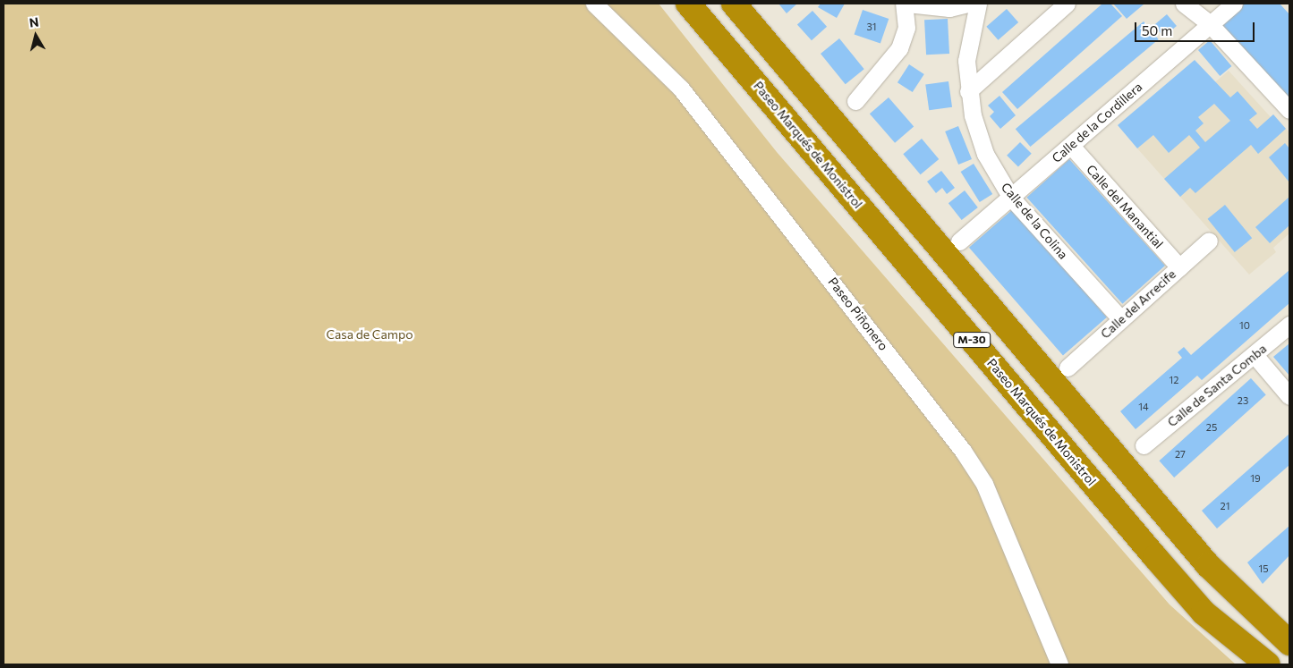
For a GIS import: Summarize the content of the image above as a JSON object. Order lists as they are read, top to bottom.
{
  "streets": {
    "highway": ["Paseo Marqués de Monistrol", "M-30"],
    "street": [
      "Calle de la Cordillera",
      "Calle del Manantial",
      "Calle de la Colina",
      "Calle del Arrecife",
      "Paseo Piñonero",
      "Calle de Santa Comba"
    ]
  },
  "crossings": [
    ["Calle de la Cordillera", "Calle del Manantial"],
    ["Calle de la Cordillera", "Calle de la Colina"],
    ["Calle del Manantial", "Calle del Arrecife"],
    ["Calle de la Colina", "Calle del Arrecife"]
  ],
  "parks": ["Casa de Campo"],
  "house_numbers": [
    "31",
    "10",
    "12",
    "23",
    "14",
    "25",
    "27",
    "19",
    "21",
    "15"
  ],
  "scale_bar": "50 m",
  "north": "top"
}
